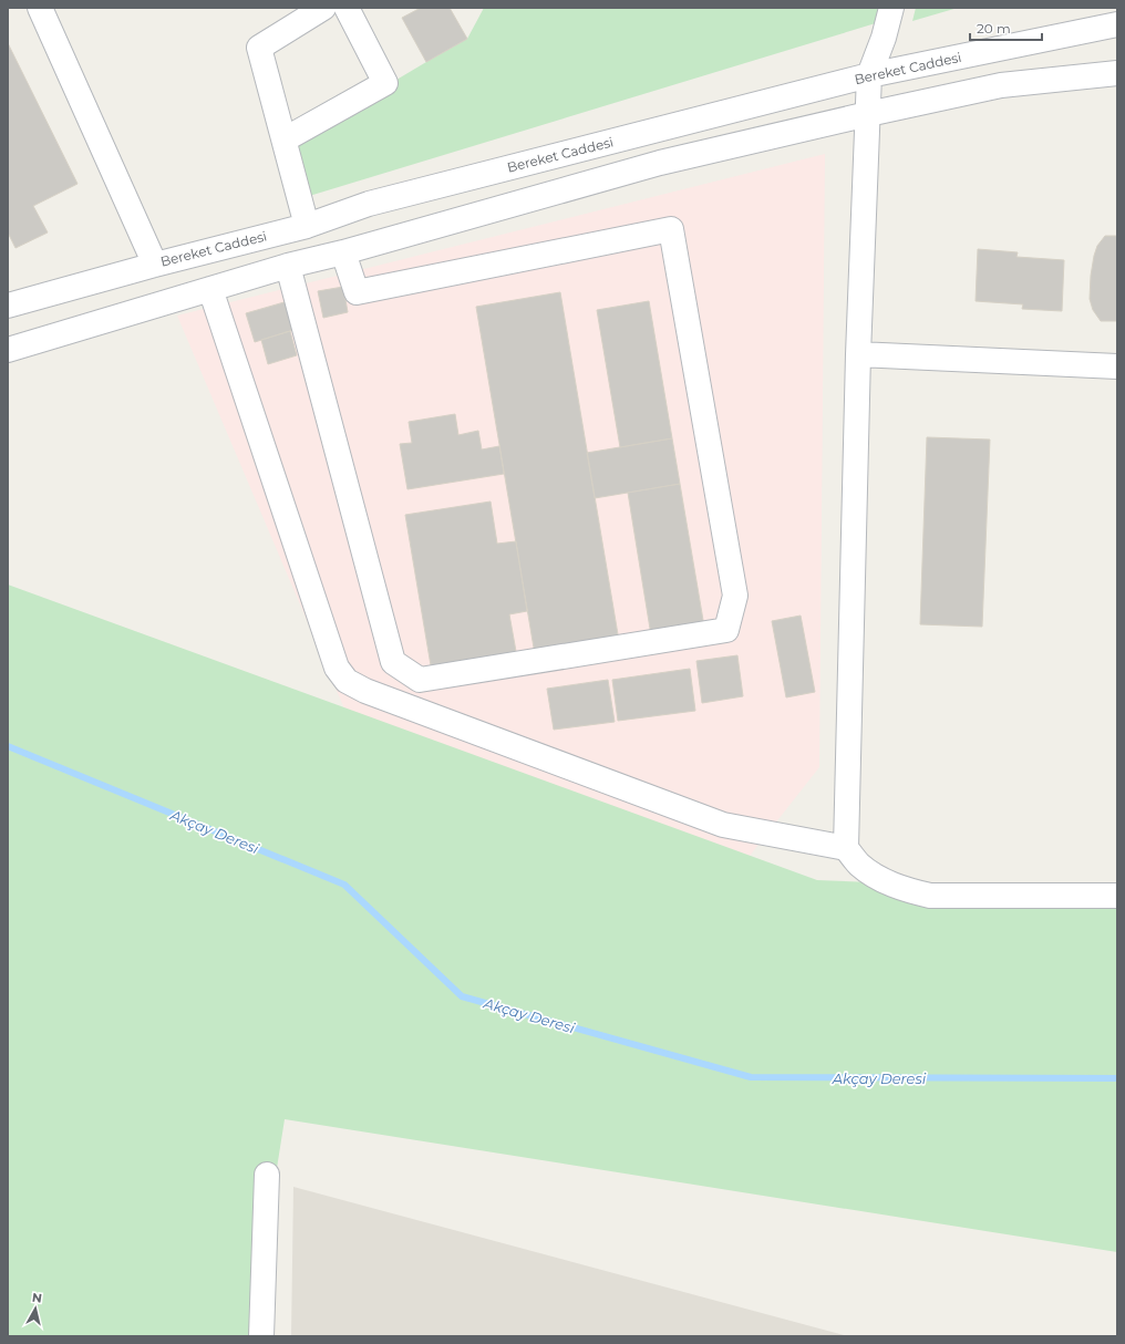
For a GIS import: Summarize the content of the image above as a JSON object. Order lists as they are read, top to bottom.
{
  "streets": {
    "street": ["Bereket Caddesi"]
  },
  "water": ["Akçay Deresi"],
  "scale_bar": "20 m",
  "north": "top"
}
